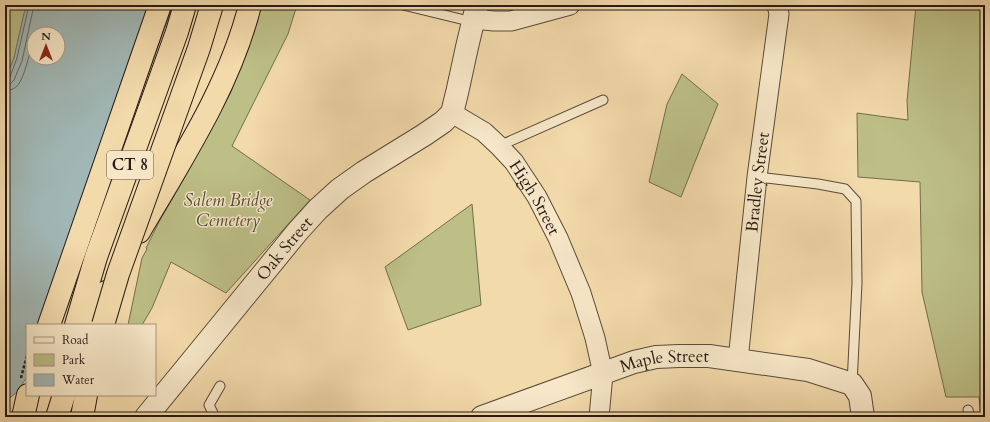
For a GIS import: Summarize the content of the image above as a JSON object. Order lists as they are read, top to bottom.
{
  "streets": {
    "highway": ["CT 8"],
    "street": [
      "Bradley Street",
      "High Street",
      "Oak Street",
      "Maple Street"
    ]
  },
  "crossings": [
    ["Bradley Street", "Maple Street"],
    ["High Street", "Oak Street"],
    ["High Street", "Maple Street"]
  ],
  "parks": ["Salem Bridge Cemetery"],
  "legend": ["Road", "Park", "Water"],
  "north": "top"
}
